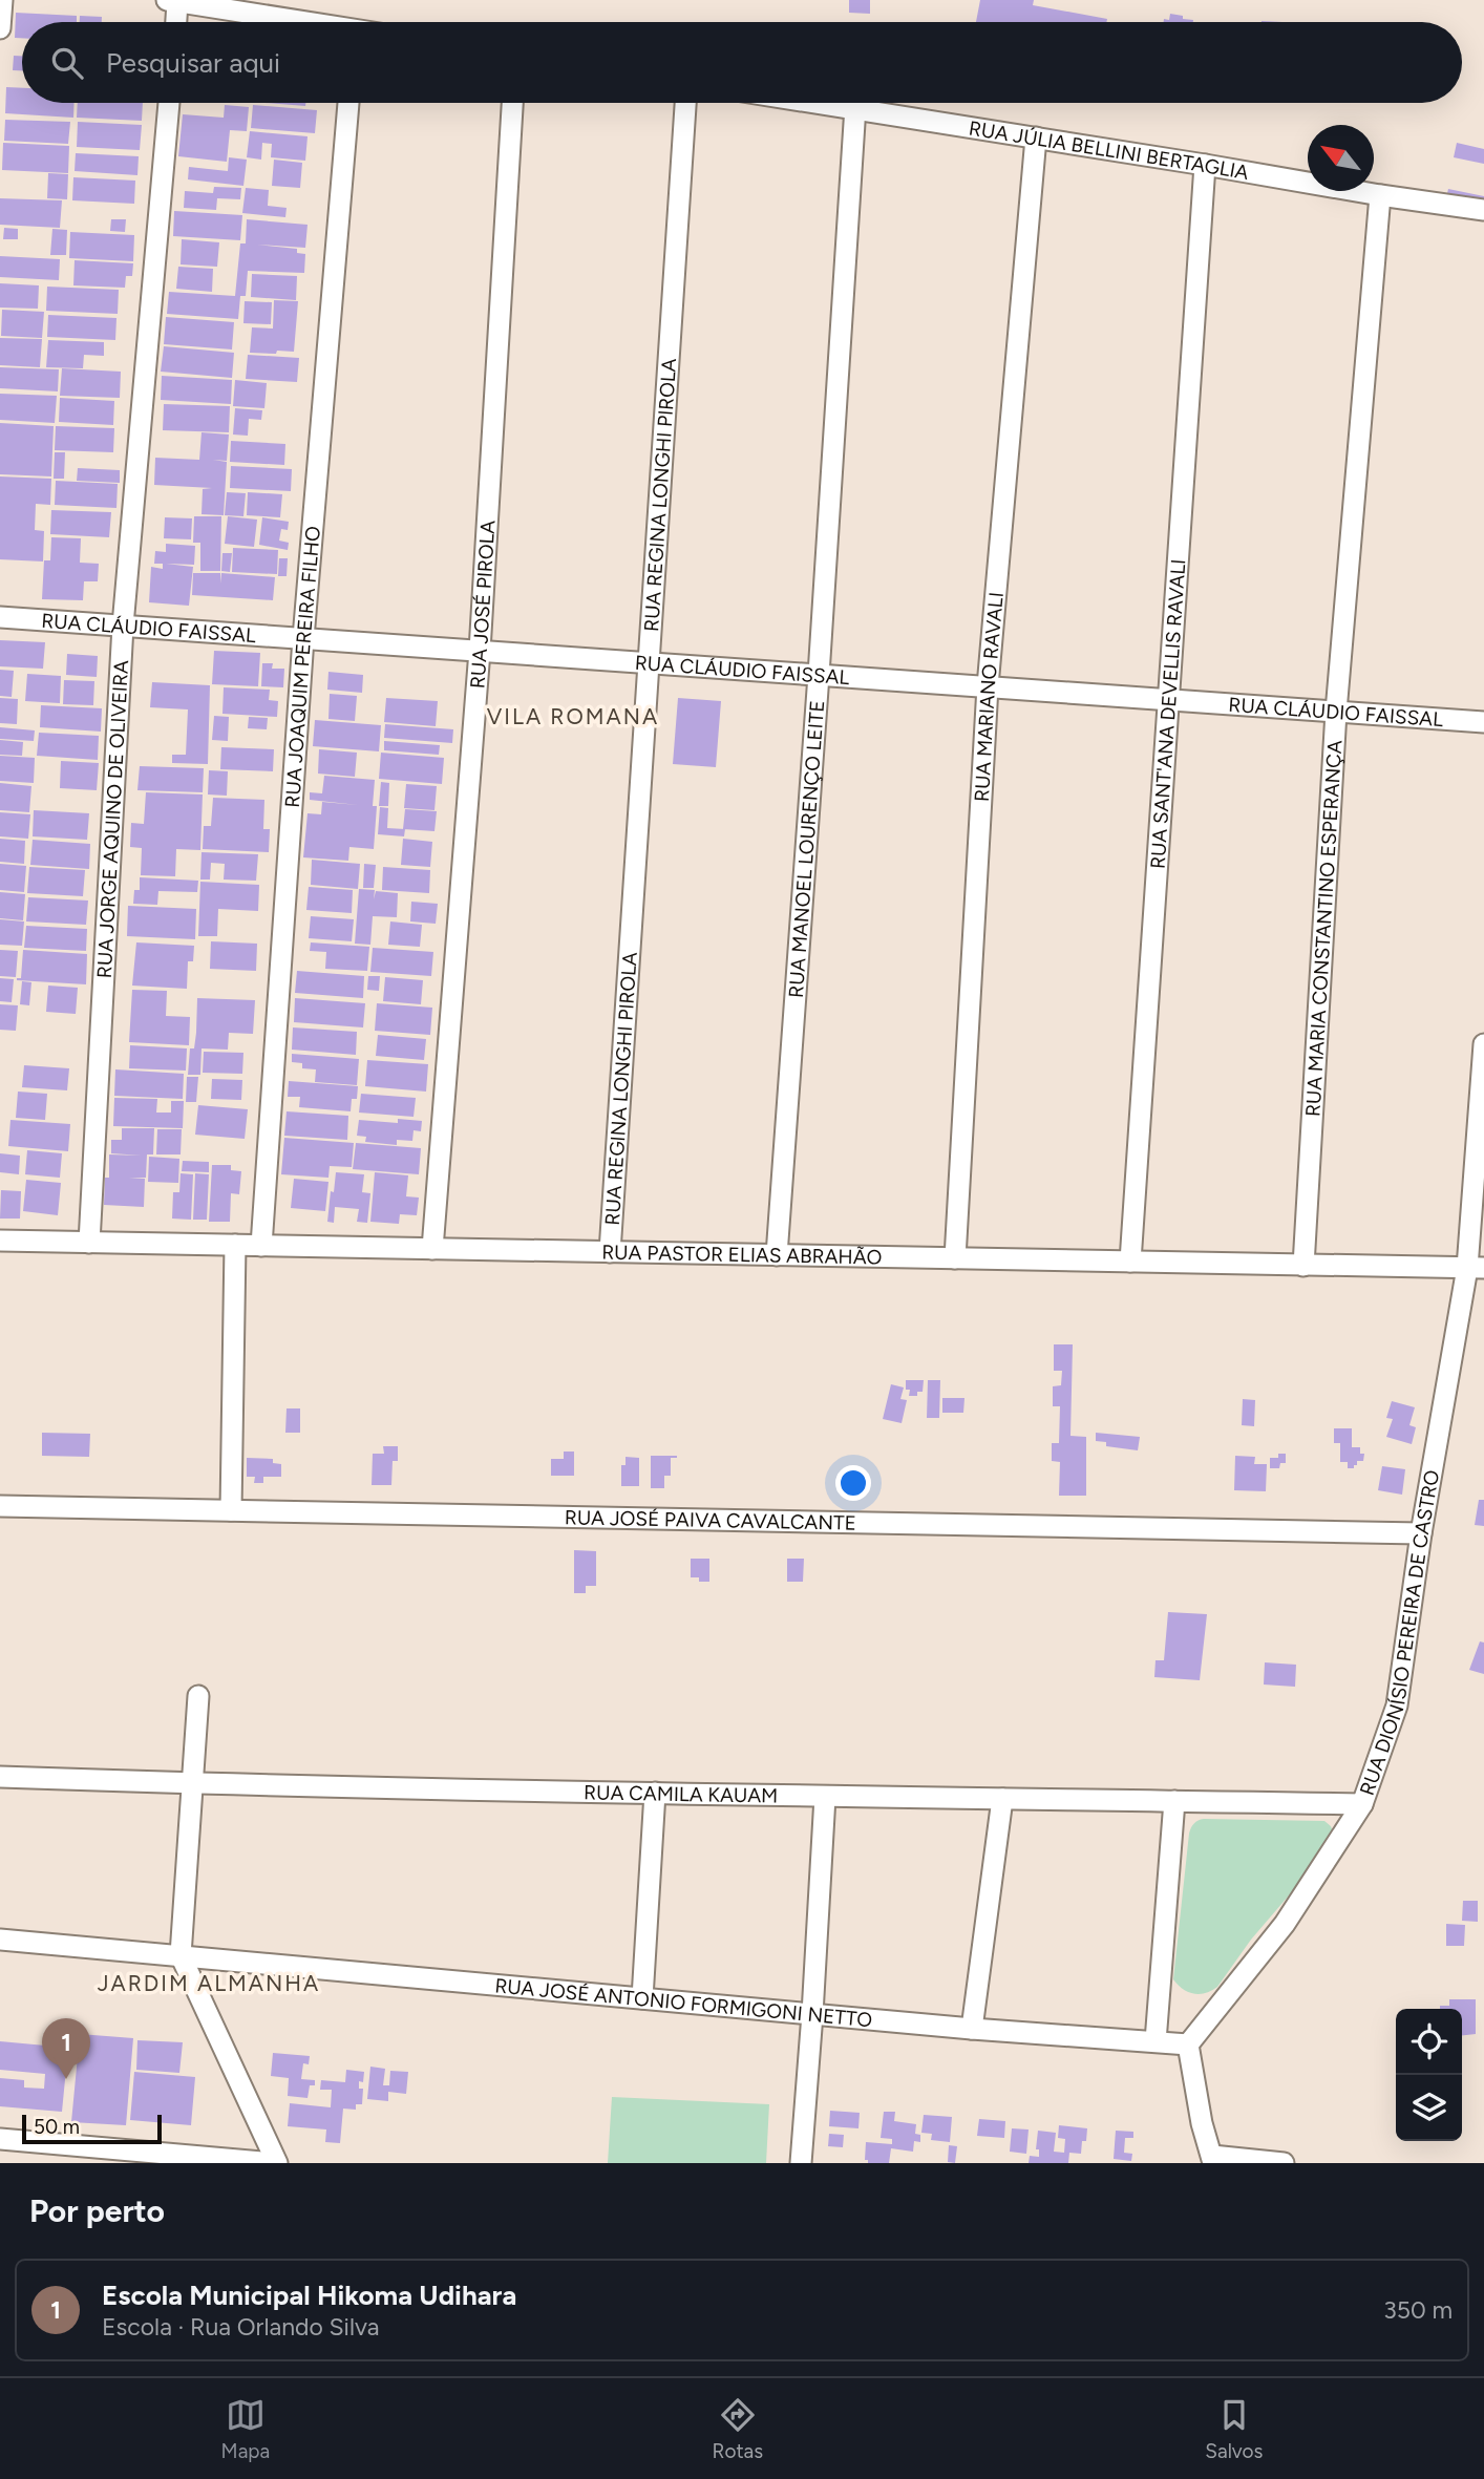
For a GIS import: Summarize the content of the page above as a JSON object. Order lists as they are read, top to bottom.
{
  "streets": {
    "street": [
      "RUA JÚLIA BELLINI BERTAGLIA",
      "RUA REGINA LONGHI PIROLA",
      "RUA JOSÉ PIROLA",
      "RUA CLÁUDIO FAISSAL",
      "RUA JOAQUIM PEREIRA FILHO",
      "RUA MARIANO RAVALI",
      "RUA SANT'ANA DEVELLIS RAVALI",
      "RUA JORGE AQUINO DE OLIVEIRA",
      "RUA MANOEL LOURENÇO LEITE",
      "RUA MARIA CONSTANTINO ESPERANÇA",
      "RUA PASTOR ELIAS ABRAHÃO",
      "RUA JOSÉ PAIVA CAVALCANTE",
      "RUA DIONÍSIO PEREIRA DE CASTRO",
      "RUA CAMILA KAUAM",
      "RUA JOSÉ ANTONIO FORMIGONI NETTO"
    ]
  },
  "crossings": [
    ["RUA JÚLIA BELLINI BERTAGLIA", "RUA MARIANO RAVALI"],
    ["RUA JÚLIA BELLINI BERTAGLIA", "RUA SANT'ANA DEVELLIS RAVALI"],
    ["RUA JÚLIA BELLINI BERTAGLIA", "RUA MARIA CONSTANTINO ESPERANÇA"],
    ["RUA REGINA LONGHI PIROLA", "RUA CLÁUDIO FAISSAL"],
    ["RUA REGINA LONGHI PIROLA", "RUA PASTOR ELIAS ABRAHÃO"],
    ["RUA JOSÉ PIROLA", "RUA CLÁUDIO FAISSAL"],
    ["RUA JOSÉ PIROLA", "RUA PASTOR ELIAS ABRAHÃO"],
    ["RUA CLÁUDIO FAISSAL", "RUA JOAQUIM PEREIRA FILHO"],
    ["RUA CLÁUDIO FAISSAL", "RUA MARIANO RAVALI"],
    ["RUA CLÁUDIO FAISSAL", "RUA SANT'ANA DEVELLIS RAVALI"],
    ["RUA CLÁUDIO FAISSAL", "RUA JORGE AQUINO DE OLIVEIRA"],
    ["RUA CLÁUDIO FAISSAL", "RUA MANOEL LOURENÇO LEITE"],
    ["RUA CLÁUDIO FAISSAL", "RUA MARIA CONSTANTINO ESPERANÇA"],
    ["RUA JOAQUIM PEREIRA FILHO", "RUA PASTOR ELIAS ABRAHÃO"],
    ["RUA MARIANO RAVALI", "RUA PASTOR ELIAS ABRAHÃO"],
    ["RUA SANT'ANA DEVELLIS RAVALI", "RUA PASTOR ELIAS ABRAHÃO"],
    ["RUA JORGE AQUINO DE OLIVEIRA", "RUA PASTOR ELIAS ABRAHÃO"],
    ["RUA MANOEL LOURENÇO LEITE", "RUA PASTOR ELIAS ABRAHÃO"],
    ["RUA MARIA CONSTANTINO ESPERANÇA", "RUA PASTOR ELIAS ABRAHÃO"],
    ["RUA PASTOR ELIAS ABRAHÃO", "RUA DIONÍSIO PEREIRA DE CASTRO"],
    ["RUA JOSÉ PAIVA CAVALCANTE", "RUA DIONÍSIO PEREIRA DE CASTRO"],
    ["RUA DIONÍSIO PEREIRA DE CASTRO", "RUA CAMILA KAUAM"],
    ["RUA DIONÍSIO PEREIRA DE CASTRO", "RUA JOSÉ ANTONIO FORMIGONI NETTO"]
  ],
  "districts": ["VILA ROMANA", "JARDIM ALMANHA"],
  "scale_bar": "50 m",
  "north": "top left",
  "page": {
    "search": "Pesquisar aqui",
    "pins": "1",
    "scale": "50 m",
    "heading": "Por perto",
    "list": [
      {
        "mark": "1",
        "name": "Escola Municipal Hikoma Udihara",
        "note": "Escola · Rua Orlando Silva",
        "value": "350 m"
      }
    ],
    "nav": ["Mapa", "Rotas", "Salvos"]
  }
}
